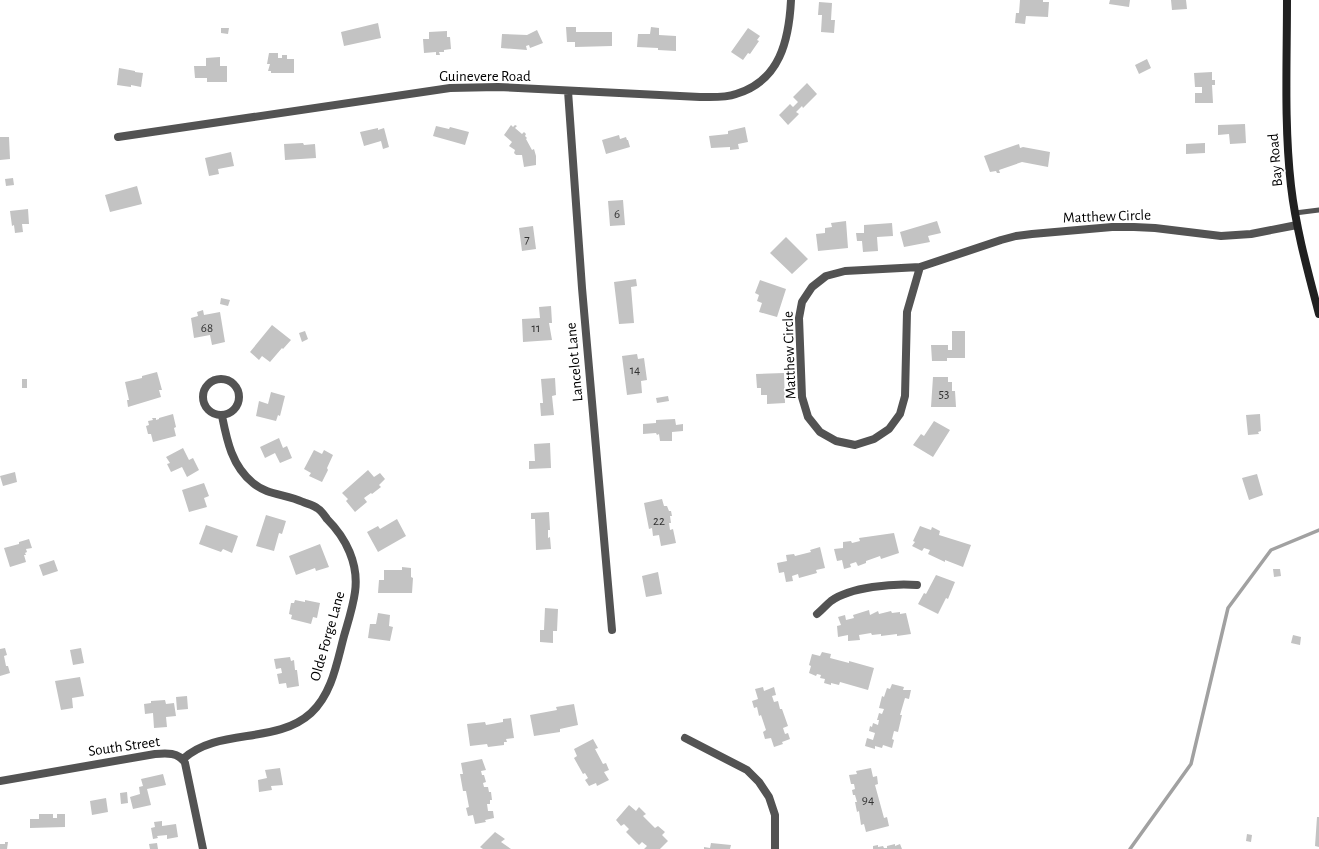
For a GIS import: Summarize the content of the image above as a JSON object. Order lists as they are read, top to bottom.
{
  "streets": {
    "main road": ["Bay Road"],
    "street": [
      "Guinevere Road",
      "Matthew Circle",
      "Lancelot Lane",
      "Olde Forge Lane",
      "South Street"
    ]
  },
  "crossings": [
    ["Guinevere Road", "Lancelot Lane"],
    ["Bay Road", "Matthew Circle"],
    ["Olde Forge Lane", "South Street"]
  ],
  "house_numbers": [
    "6",
    "7",
    "68",
    "11",
    "14",
    "53",
    "22",
    "94"
  ]
}
